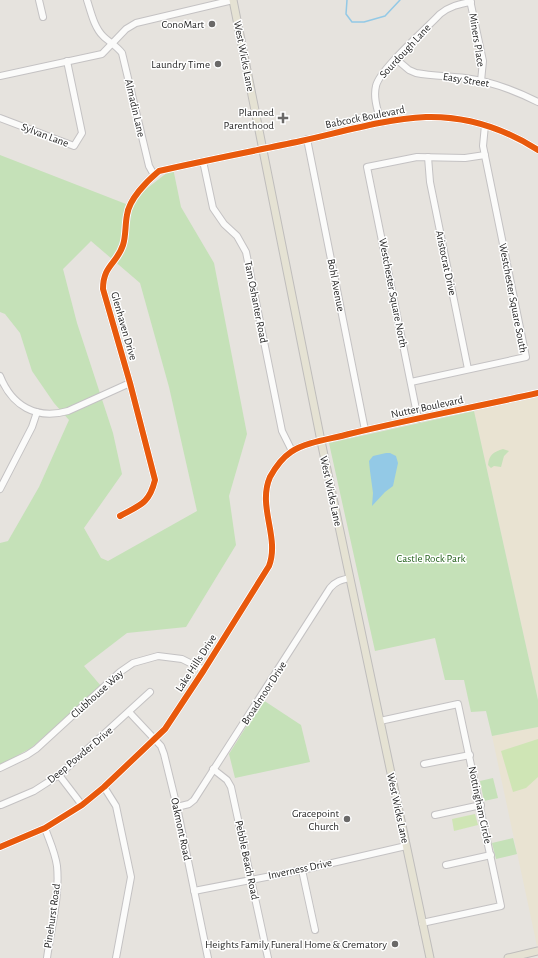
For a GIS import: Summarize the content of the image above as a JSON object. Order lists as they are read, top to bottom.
{
  "streets": {
    "main road": ["West Wicks Lane"],
    "street": [
      "Miners Place",
      "Sourdough Lane",
      "Easy Street",
      "Almadin Lane",
      "Babcock Boulevard",
      "Sylvan Lane",
      "Aristocrat Drive",
      "Bohl Avenue",
      "Westchester Square North",
      "Westchester Square South",
      "Tam Oshanter Road",
      "Glenhaven Drive",
      "Nutter Boulevard",
      "Lake Hills Drive",
      "Broadmoor Drive",
      "Clubhouse Way",
      "Deep Powder Drive",
      "Nottingham Circle",
      "Oakmont Road",
      "Pebble Beach Road",
      "Inverness Drive",
      "Pinehurst Road"
    ]
  },
  "crossings": [
    ["Miners Place", "Sourdough Lane"],
    ["Miners Place", "Easy Street"],
    ["Sourdough Lane", "Easy Street"],
    ["Sourdough Lane", "Babcock Boulevard"],
    ["West Wicks Lane", "Babcock Boulevard"],
    ["West Wicks Lane", "Glenhaven Drive"],
    ["West Wicks Lane", "Nutter Boulevard"],
    ["West Wicks Lane", "Lake Hills Drive"],
    ["West Wicks Lane", "Broadmoor Drive"],
    ["West Wicks Lane", "Nottingham Circle"],
    ["West Wicks Lane", "Inverness Drive"],
    ["Almadin Lane", "Glenhaven Drive"],
    ["Babcock Boulevard", "Bohl Avenue"],
    ["Babcock Boulevard", "Westchester Square South"],
    ["Babcock Boulevard", "Glenhaven Drive"],
    ["Aristocrat Drive", "Westchester Square North"],
    ["Aristocrat Drive", "Westchester Square South"],
    ["Bohl Avenue", "Nutter Boulevard"],
    ["Westchester Square North", "Westchester Square South"],
    ["Westchester Square North", "Nutter Boulevard"],
    ["Tam Oshanter Road", "Glenhaven Drive"],
    ["Tam Oshanter Road", "Lake Hills Drive"],
    ["Nutter Boulevard", "Lake Hills Drive"],
    ["Lake Hills Drive", "Clubhouse Way"],
    ["Lake Hills Drive", "Oakmont Road"],
    ["Lake Hills Drive", "Pinehurst Road"],
    ["Broadmoor Drive", "Oakmont Road"],
    ["Broadmoor Drive", "Pebble Beach Road"],
    ["Deep Powder Drive", "Oakmont Road"],
    ["Oakmont Road", "Inverness Drive"],
    ["Pebble Beach Road", "Inverness Drive"]
  ],
  "parks": ["Castle Rock Park"],
  "places": {
    "other": [
      "ConoMart",
      "Laundry Time",
      "Gracepoint Church",
      "Heights Family Funeral Home & Crematory"
    ],
    "health": ["Planned Parenthood"]
  }
}
